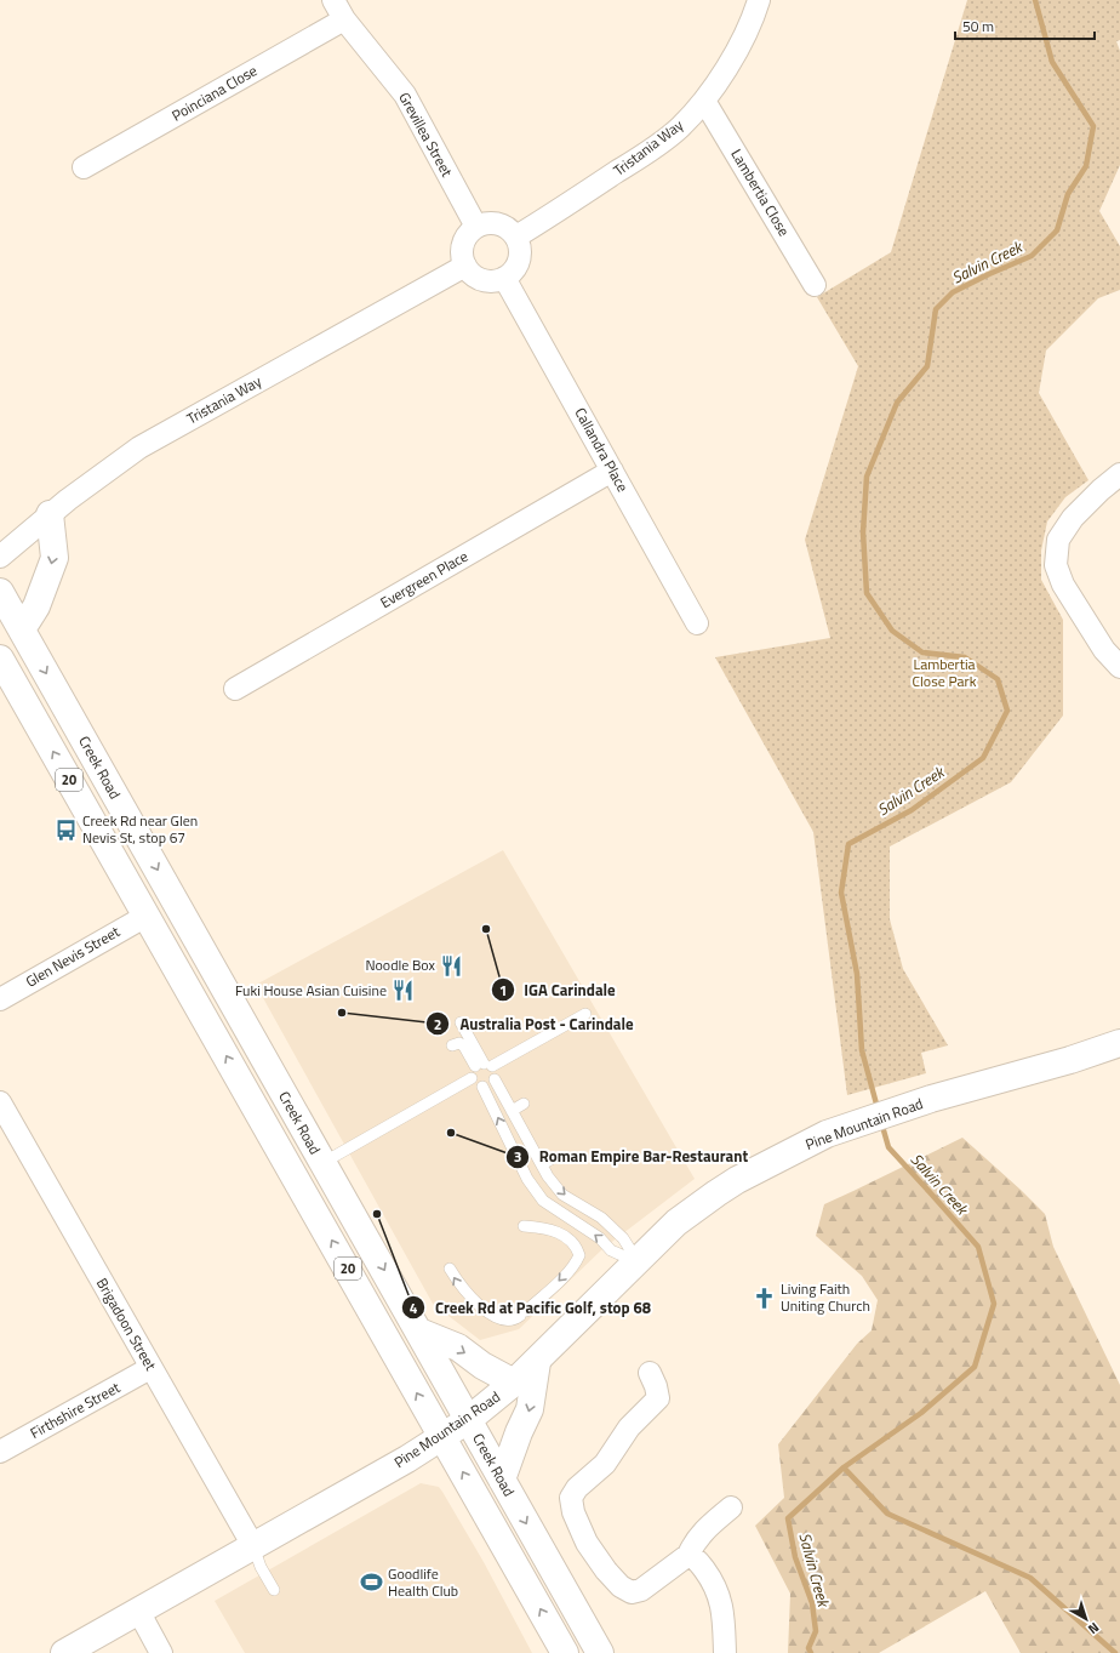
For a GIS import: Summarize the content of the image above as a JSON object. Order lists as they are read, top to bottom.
{
  "streets": {
    "main road": ["Creek Road", "20", "Pine Mountain Road"],
    "street": [
      "Poinciana Close",
      "Grevillea Street",
      "Tristania Way",
      "Lambertia Close",
      "Callandra Place",
      "Evergreen Place",
      "Glen Nevis Street",
      "Brigadoon Street",
      "Firthshire Street"
    ]
  },
  "crossings": [
    ["Poinciana Close", "Grevillea Street"],
    ["Grevillea Street", "Tristania Way"],
    ["Grevillea Street", "Callandra Place"],
    ["Tristania Way", "Lambertia Close"],
    ["Tristania Way", "Callandra Place"],
    ["Callandra Place", "Evergreen Place"],
    ["Creek Road", "Glen Nevis Street"],
    ["Creek Road", "Pine Mountain Road"],
    ["Pine Mountain Road", "Brigadoon Street"],
    ["Brigadoon Street", "Firthshire Street"]
  ],
  "water": ["Salvin Creek"],
  "parks": ["Lambertia Close Park"],
  "places": {
    "bus stop": ["Creek Rd near Glen Nevis St, stop 67"],
    "other": [
      "IGA Carindale",
      "Australia Post - Carindale",
      "Roman Empire Bar-Restaurant",
      "Creek Rd at Pacific Golf, stop 68"
    ],
    "restaurant": ["Noodle Box", "Fuki House Asian Cuisine"],
    "church": ["Living Faith Uniting Church"],
    "sports": ["Goodlife Health Club"]
  },
  "scale_bar": "50 m",
  "north": "bottom right"
}
